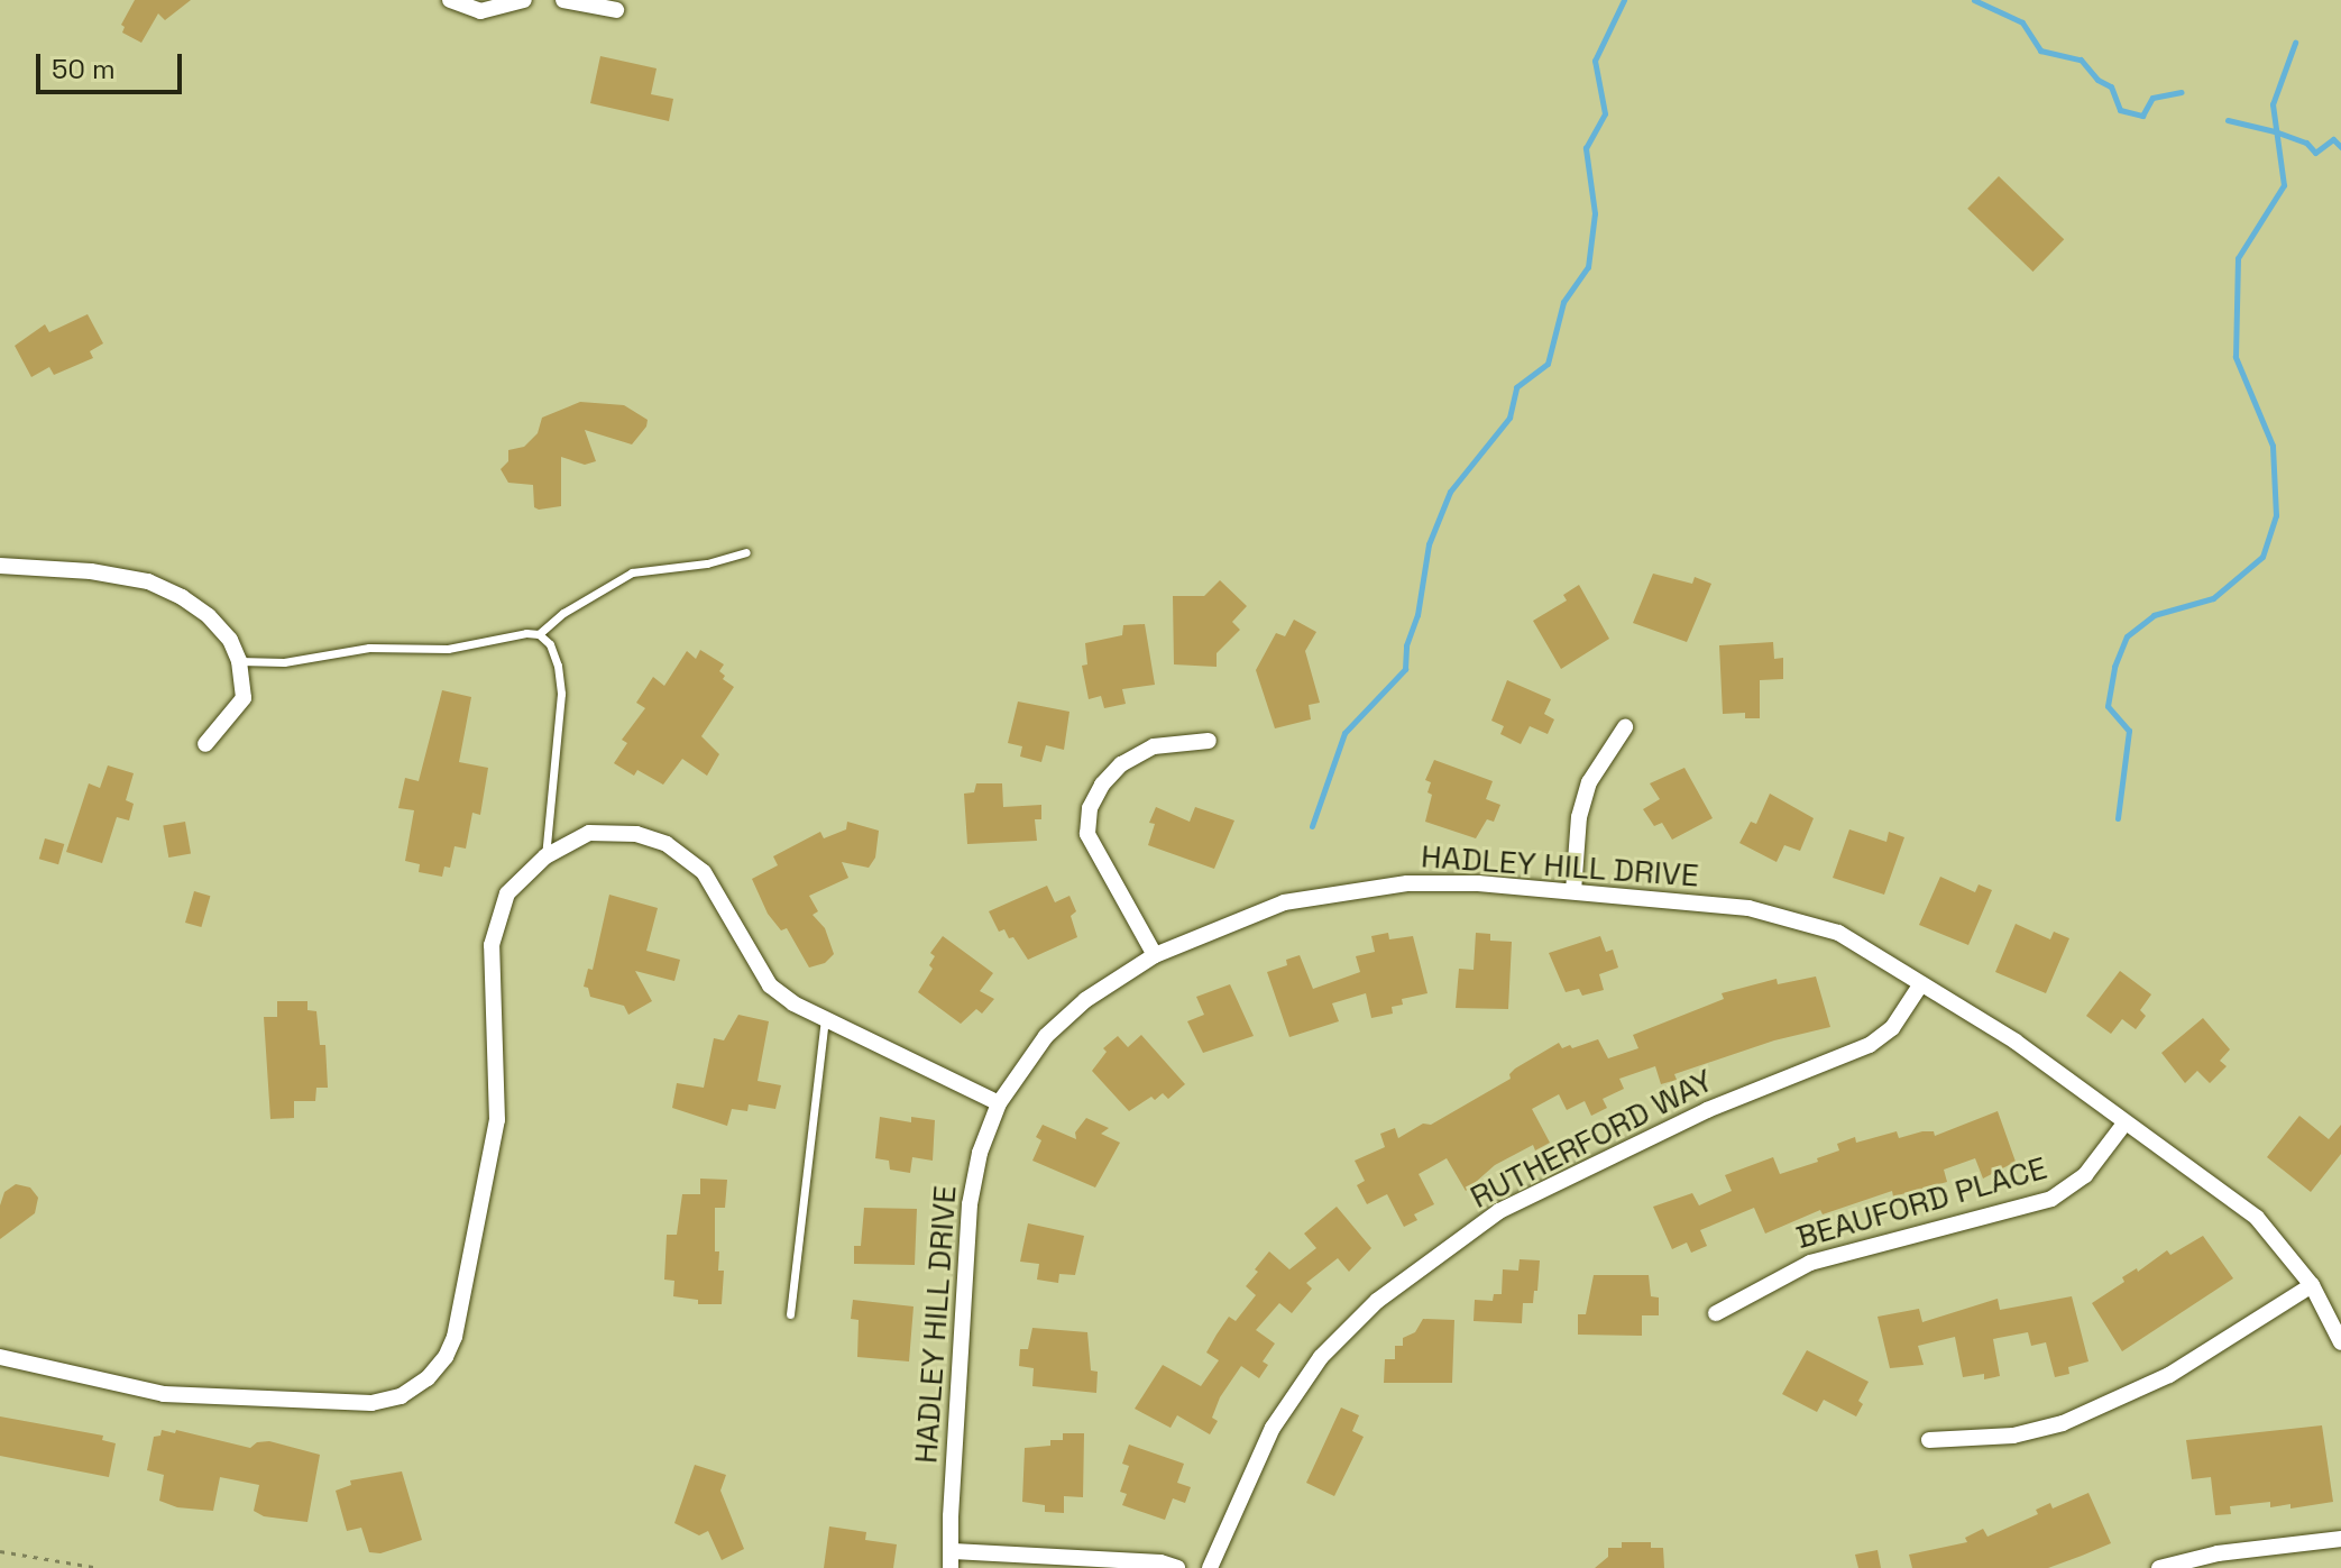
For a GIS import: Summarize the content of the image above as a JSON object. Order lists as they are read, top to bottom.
{
  "streets": {
    "street": ["HADLEY HILL DRIVE", "RUTHERFORD WAY", "BEAUFORD PLACE"]
  },
  "crossings": [
    ["HADLEY HILL DRIVE", "RUTHERFORD WAY"],
    ["HADLEY HILL DRIVE", "BEAUFORD PLACE"]
  ],
  "scale_bar": "50 m"
}
